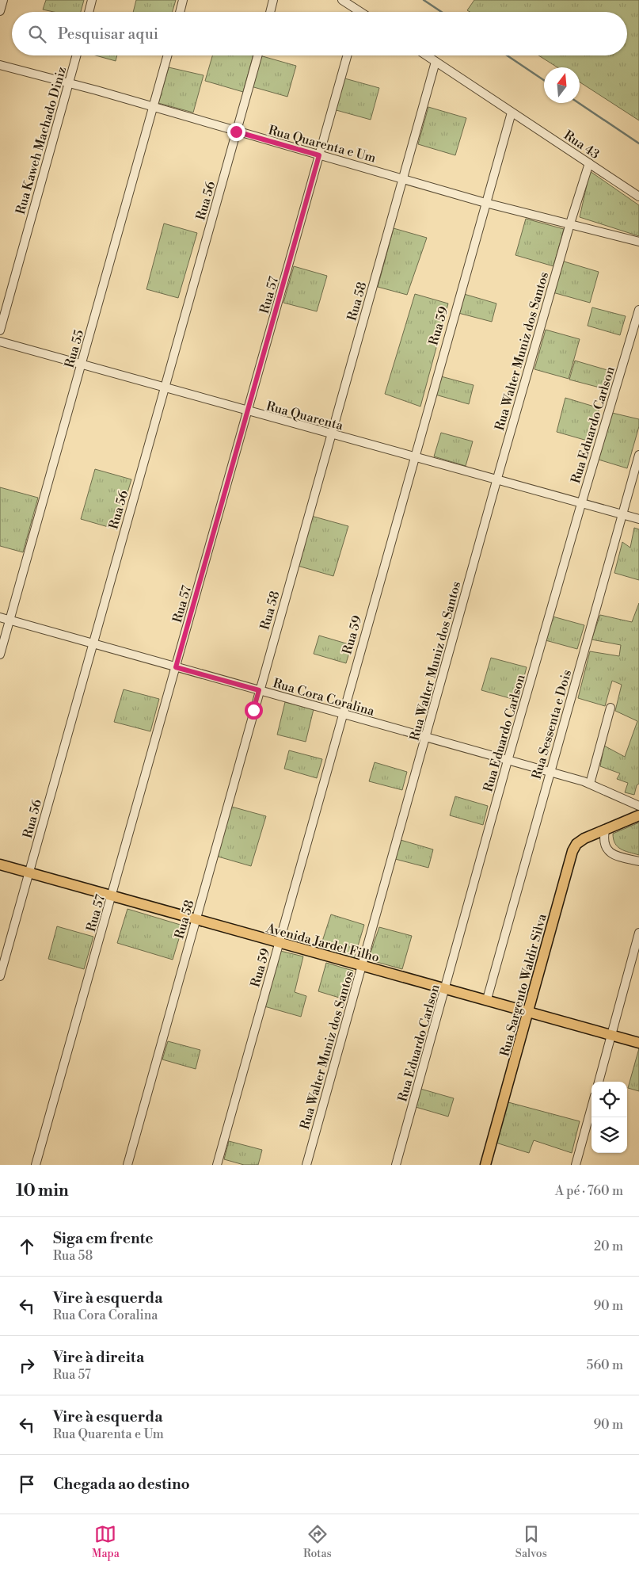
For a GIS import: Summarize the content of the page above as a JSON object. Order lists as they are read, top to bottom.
{
  "streets": {
    "main road": ["Avenida Jardel Filho", "Rua Sargento Waldir Silva"],
    "street": [
      "Rua Kaweh Machado Diniz",
      "Rua Quarenta e Um",
      "Rua 43",
      "Rua 56",
      "Rua 57",
      "Rua 58",
      "Rua 59",
      "Rua 55",
      "Rua Walter Muniz dos Santos",
      "Rua Quarenta",
      "Rua Eduardo Carlson",
      "Rua Cora Coralina",
      "Rua Sessenta e Dois"
    ]
  },
  "crossings": [
    ["Rua Kaweh Machado Diniz", "Rua Quarenta e Um"],
    ["Rua Quarenta e Um", "Rua 56"],
    ["Rua Quarenta e Um", "Rua 57"],
    ["Rua Quarenta e Um", "Rua 58"],
    ["Rua Quarenta e Um", "Rua 59"],
    ["Rua Quarenta e Um", "Rua 55"],
    ["Rua Quarenta e Um", "Rua Walter Muniz dos Santos"],
    ["Rua 43", "Rua 58"],
    ["Rua 43", "Rua 59"],
    ["Rua 43", "Rua Walter Muniz dos Santos"],
    ["Rua 56", "Rua Quarenta"],
    ["Rua 56", "Rua Cora Coralina"],
    ["Rua 56", "Avenida Jardel Filho"],
    ["Rua 57", "Rua Quarenta"],
    ["Rua 57", "Rua Cora Coralina"],
    ["Rua 57", "Avenida Jardel Filho"],
    ["Rua 58", "Rua Quarenta"],
    ["Rua 58", "Rua Cora Coralina"],
    ["Rua 58", "Avenida Jardel Filho"],
    ["Rua 59", "Rua Quarenta"],
    ["Rua 59", "Rua Cora Coralina"],
    ["Rua 59", "Avenida Jardel Filho"],
    ["Rua 55", "Rua Quarenta"],
    ["Rua 55", "Rua Cora Coralina"],
    ["Rua Walter Muniz dos Santos", "Rua Quarenta"],
    ["Rua Walter Muniz dos Santos", "Rua Cora Coralina"],
    ["Rua Walter Muniz dos Santos", "Avenida Jardel Filho"],
    ["Rua Quarenta", "Rua Eduardo Carlson"],
    ["Rua Quarenta", "Rua Sessenta e Dois"],
    ["Rua Eduardo Carlson", "Rua Cora Coralina"],
    ["Rua Eduardo Carlson", "Avenida Jardel Filho"],
    ["Rua Cora Coralina", "Rua Sessenta e Dois"],
    ["Rua Sessenta e Dois", "Avenida Jardel Filho"],
    ["Avenida Jardel Filho", "Rua Sargento Waldir Silva"]
  ],
  "north": "top",
  "page": {
    "search": "Pesquisar aqui",
    "heading": ["10 min", "A pé · 760 m"],
    "list": [
      ["Siga em frente", "Rua 58", "20 m"],
      ["Vire à esquerda", "Rua Cora Coralina", "90 m"],
      ["Vire à direita", "Rua 57", "560 m"],
      ["Vire à esquerda", "Rua Quarenta e Um", "90 m"],
      "Chegada ao destino"
    ],
    "nav": ["Mapa", "Rotas", "Salvos"]
  }
}
